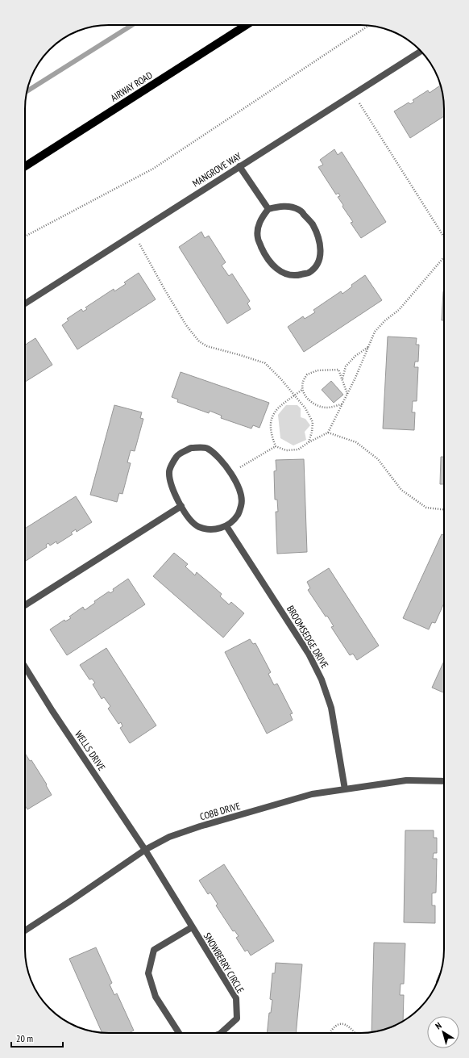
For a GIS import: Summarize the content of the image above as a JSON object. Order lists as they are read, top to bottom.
{
  "streets": {
    "main road": ["AIRWAY ROAD"],
    "street": [
      "MANGROVE WAY",
      "BROOMSEDGE DRIVE",
      "WELLS DRIVE",
      "COBB DRIVE",
      "SNOWBERRY CIRCLE"
    ]
  },
  "crossings": [
    ["BROOMSEDGE DRIVE", "COBB DRIVE"],
    ["WELLS DRIVE", "COBB DRIVE"],
    ["WELLS DRIVE", "SNOWBERRY CIRCLE"],
    ["COBB DRIVE", "SNOWBERRY CIRCLE"]
  ],
  "scale_bar": "20 m",
  "north": "top left"
}
